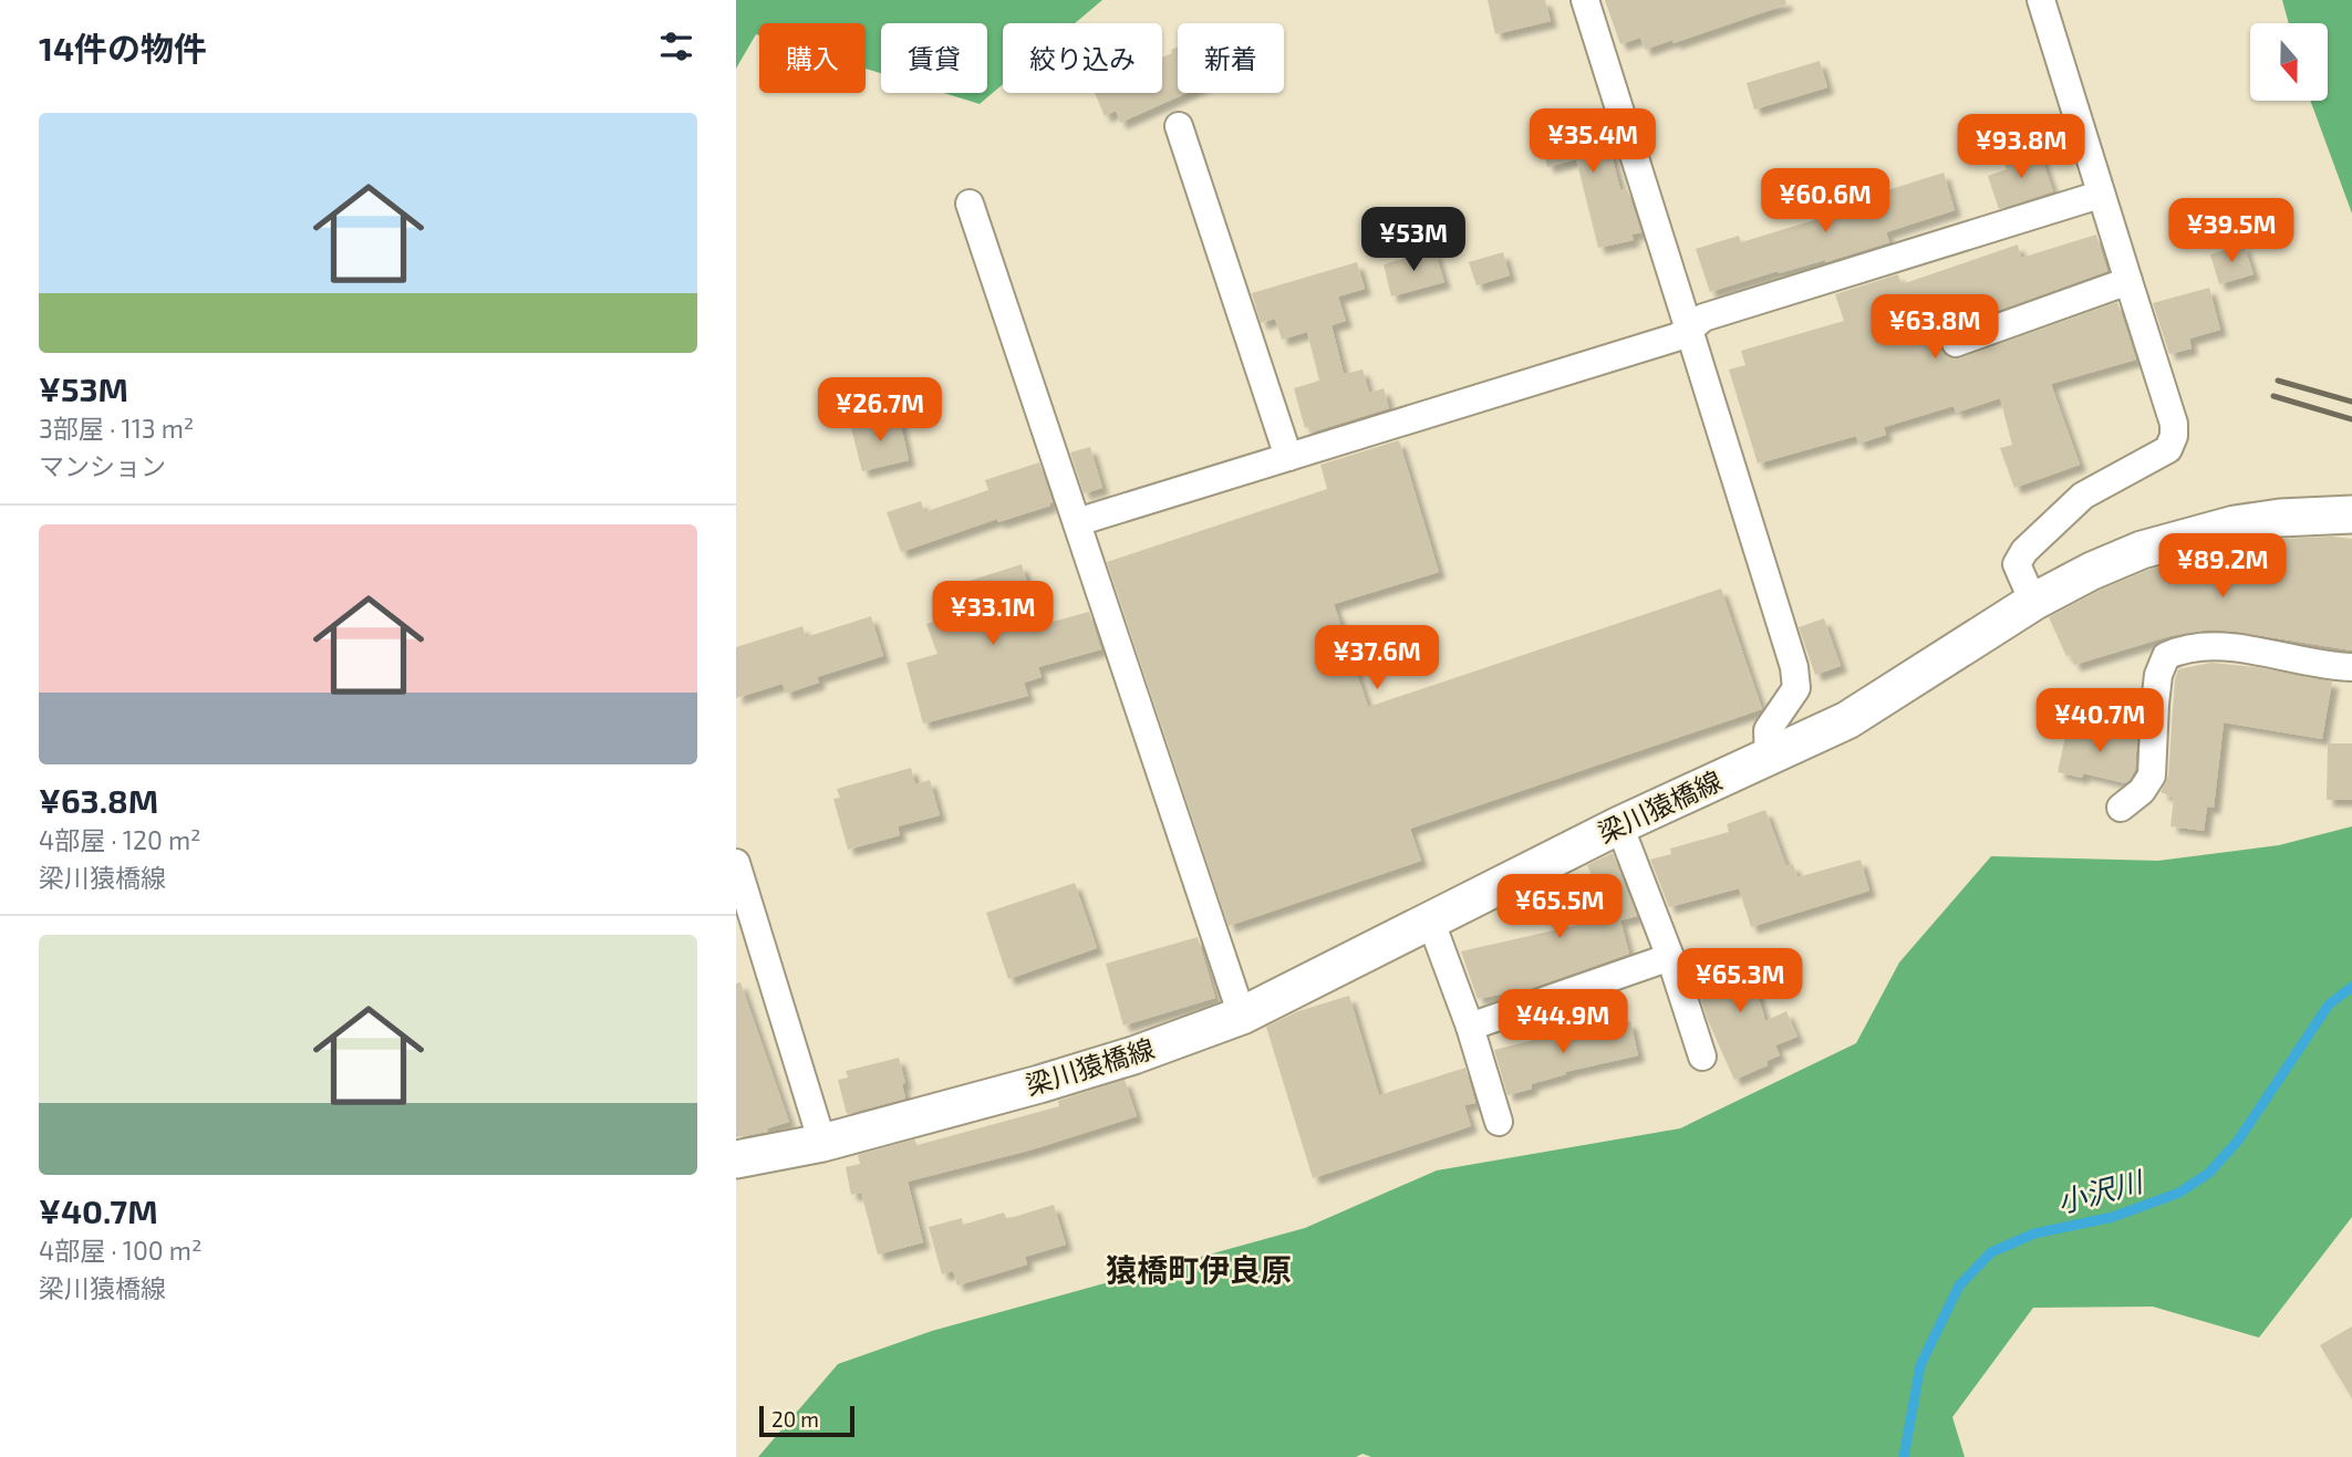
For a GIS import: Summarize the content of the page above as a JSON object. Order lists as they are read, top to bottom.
{
  "streets": {
    "main road": ["梁川猿橋線"]
  },
  "districts": ["猿橋町伊良原"],
  "water": ["小沢川"],
  "scale_bar": "20 m",
  "north": "bottom",
  "page": {
    "heading": "14件の物件",
    "chip": [
      "購入",
      "賃貸",
      "絞り込み",
      "新着"
    ],
    "list": [
      {
        "name": "¥53M",
        "note": "3部屋 · 113 m² · マンション"
      },
      {
        "name": "¥63.8M",
        "note": "4部屋 · 120 m² · 梁川猿橋線"
      },
      {
        "name": "¥40.7M",
        "note": "4部屋 · 100 m² · 梁川猿橋線"
      }
    ],
    "price": [
      "¥35.4M",
      "¥93.8M",
      "¥60.6M",
      "¥39.5M",
      "¥53M",
      "¥63.8M",
      "¥26.7M",
      "¥89.2M",
      "¥33.1M",
      "¥37.6M",
      "¥40.7M",
      "¥65.5M",
      "¥65.3M",
      "¥44.9M"
    ],
    "scale": "20 m"
  }
}
